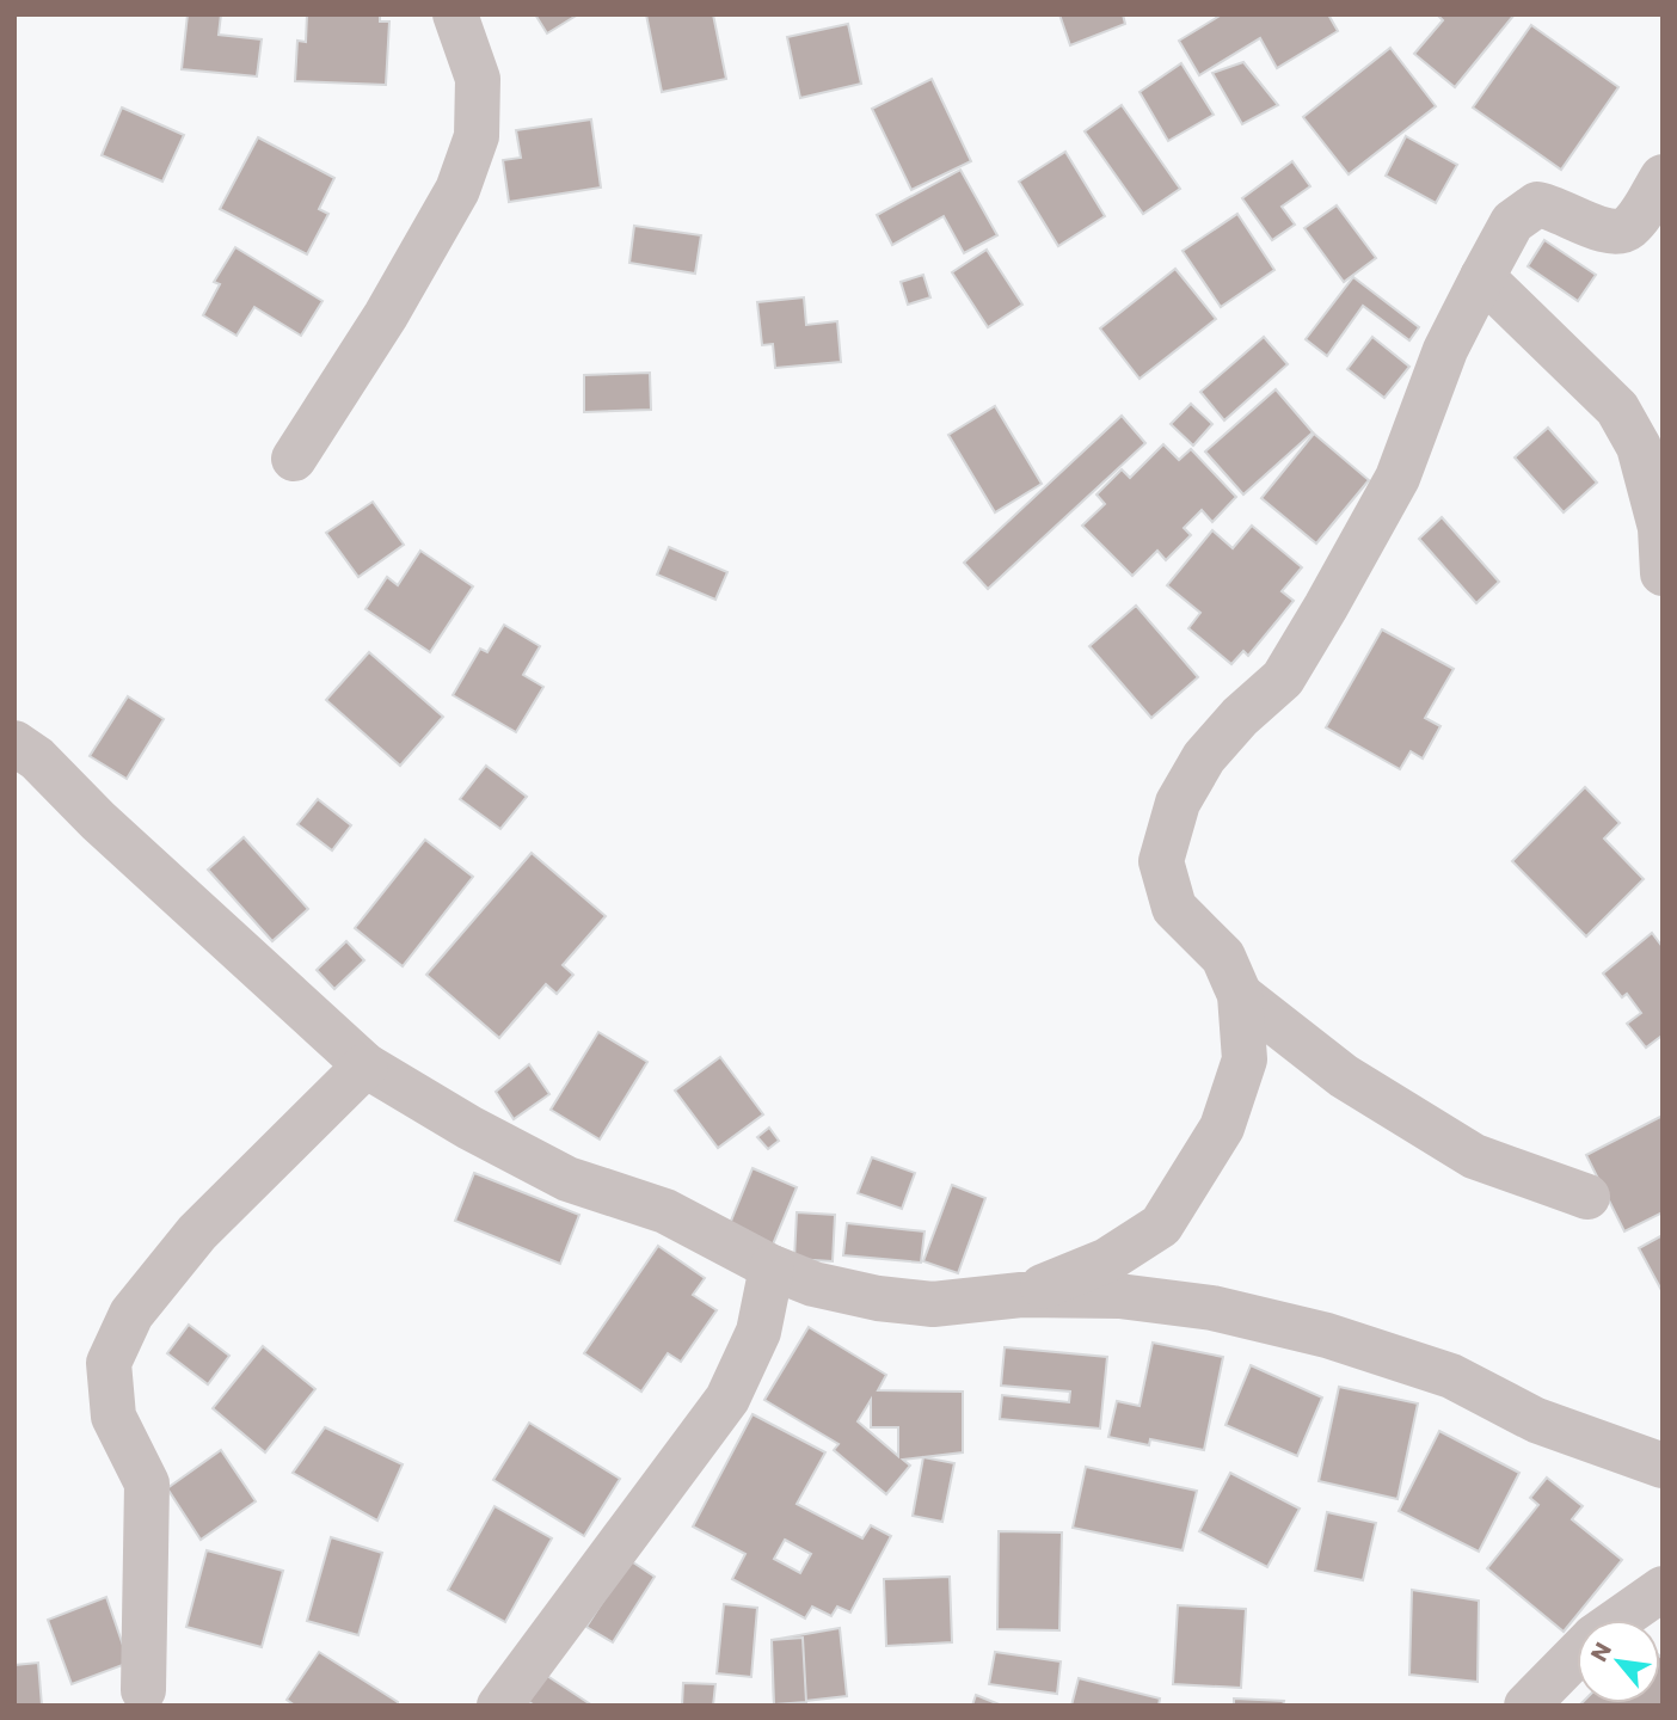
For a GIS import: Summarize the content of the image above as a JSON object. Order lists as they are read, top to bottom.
{
  "north": "top left"
}
